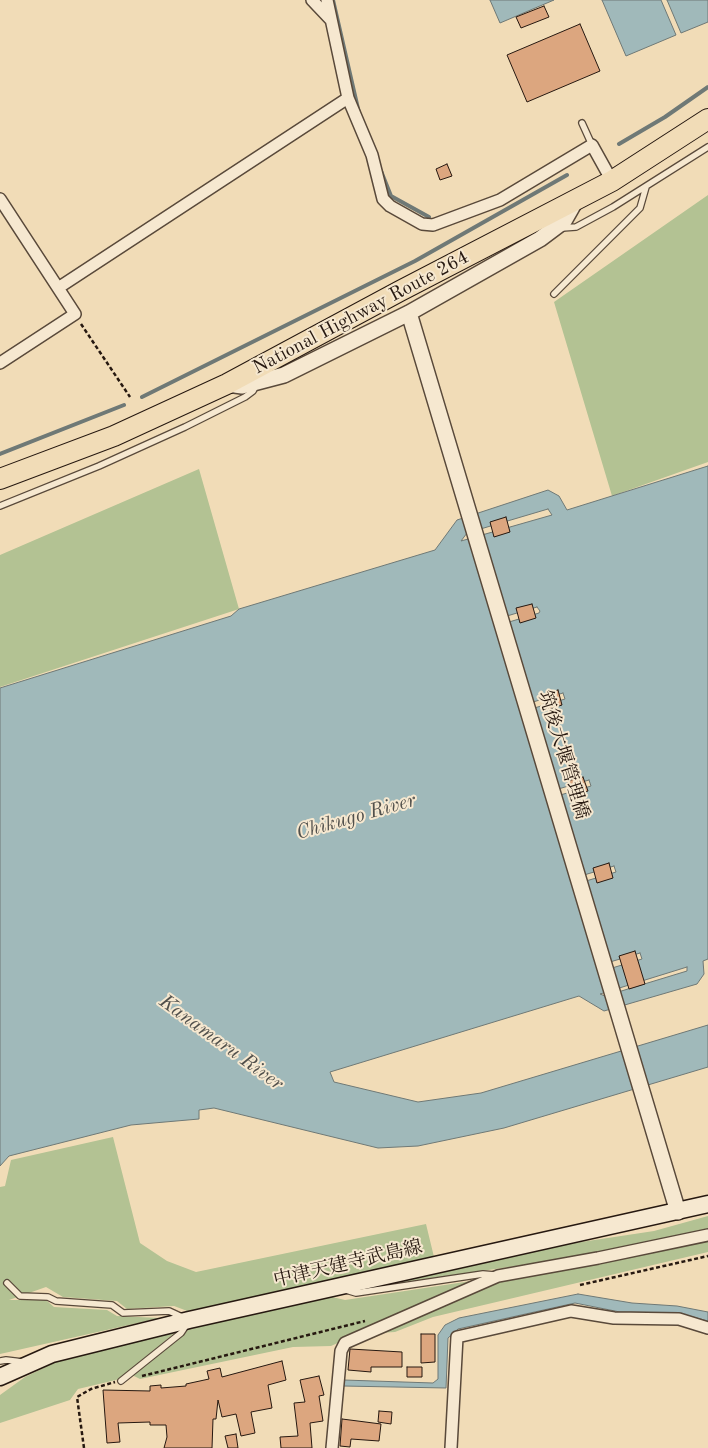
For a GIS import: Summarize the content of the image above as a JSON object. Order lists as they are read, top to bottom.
{
  "streets": {
    "highway": ["National Highway Route 264"],
    "main road": ["中津天建寺武島線"],
    "street": ["筑後大堰管理橋"]
  },
  "crossings": [
    ["筑後大堰管理橋", "中津天建寺武島線"]
  ],
  "water": ["Chikugo River", "Kanamaru River"]
}
